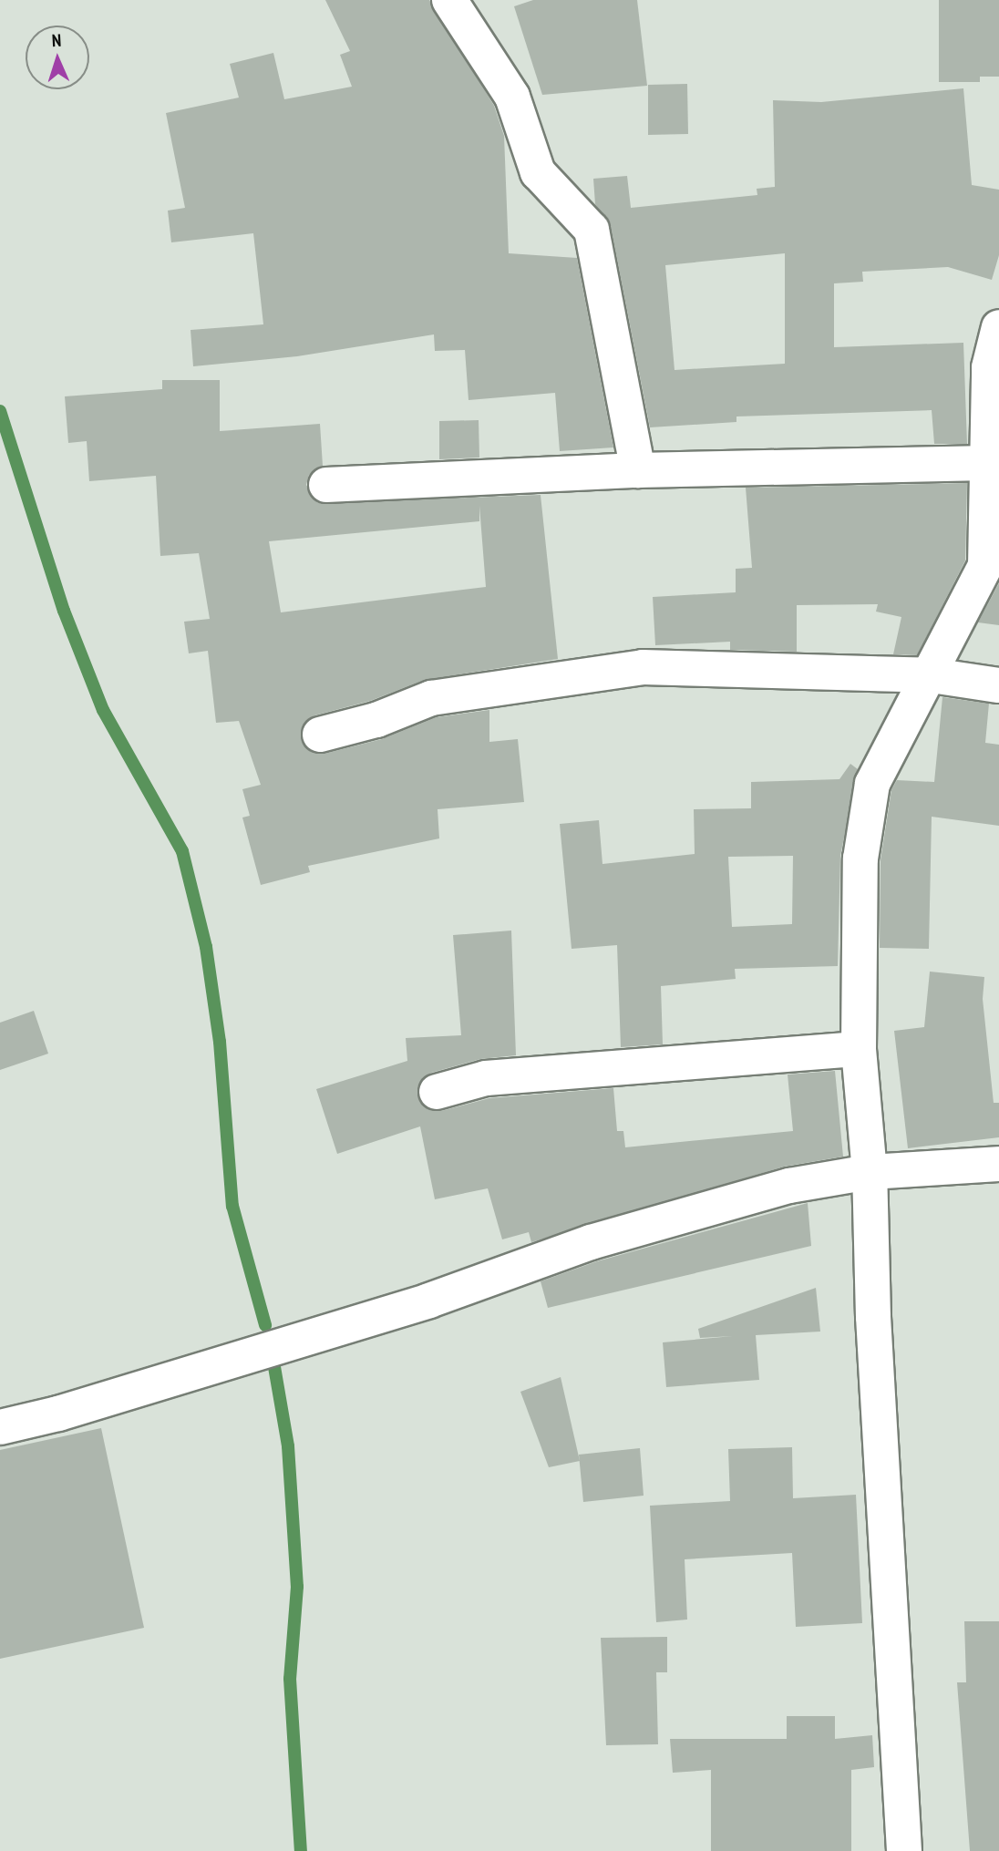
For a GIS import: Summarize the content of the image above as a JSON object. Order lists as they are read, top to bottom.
{
  "north": "top"
}
